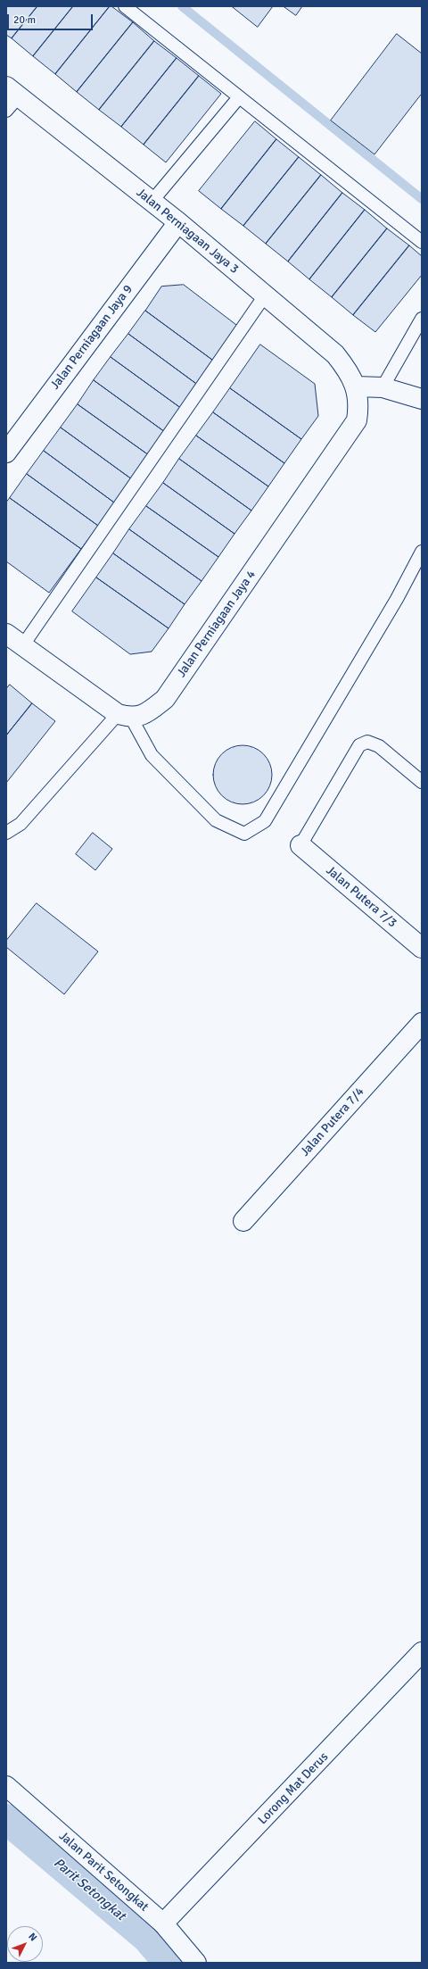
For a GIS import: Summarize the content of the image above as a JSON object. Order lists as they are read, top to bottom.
{
  "streets": {
    "street": [
      "Jalan Perniagaan Jaya 3",
      "Jalan Perniagaan Jaya 9",
      "Jalan Perniagaan Jaya 4",
      "Jalan Putera 7/3",
      "Jalan Putera 7/4",
      "Lorong Mat Derus",
      "Jalan Parit Setongkat"
    ]
  },
  "crossings": [
    ["Jalan Perniagaan Jaya 3", "Jalan Perniagaan Jaya 9"],
    ["Jalan Perniagaan Jaya 3", "Jalan Perniagaan Jaya 4"],
    ["Lorong Mat Derus", "Jalan Parit Setongkat"]
  ],
  "water": ["Parit Setongkat"],
  "scale_bar": "20 m",
  "north": "top right"
}
